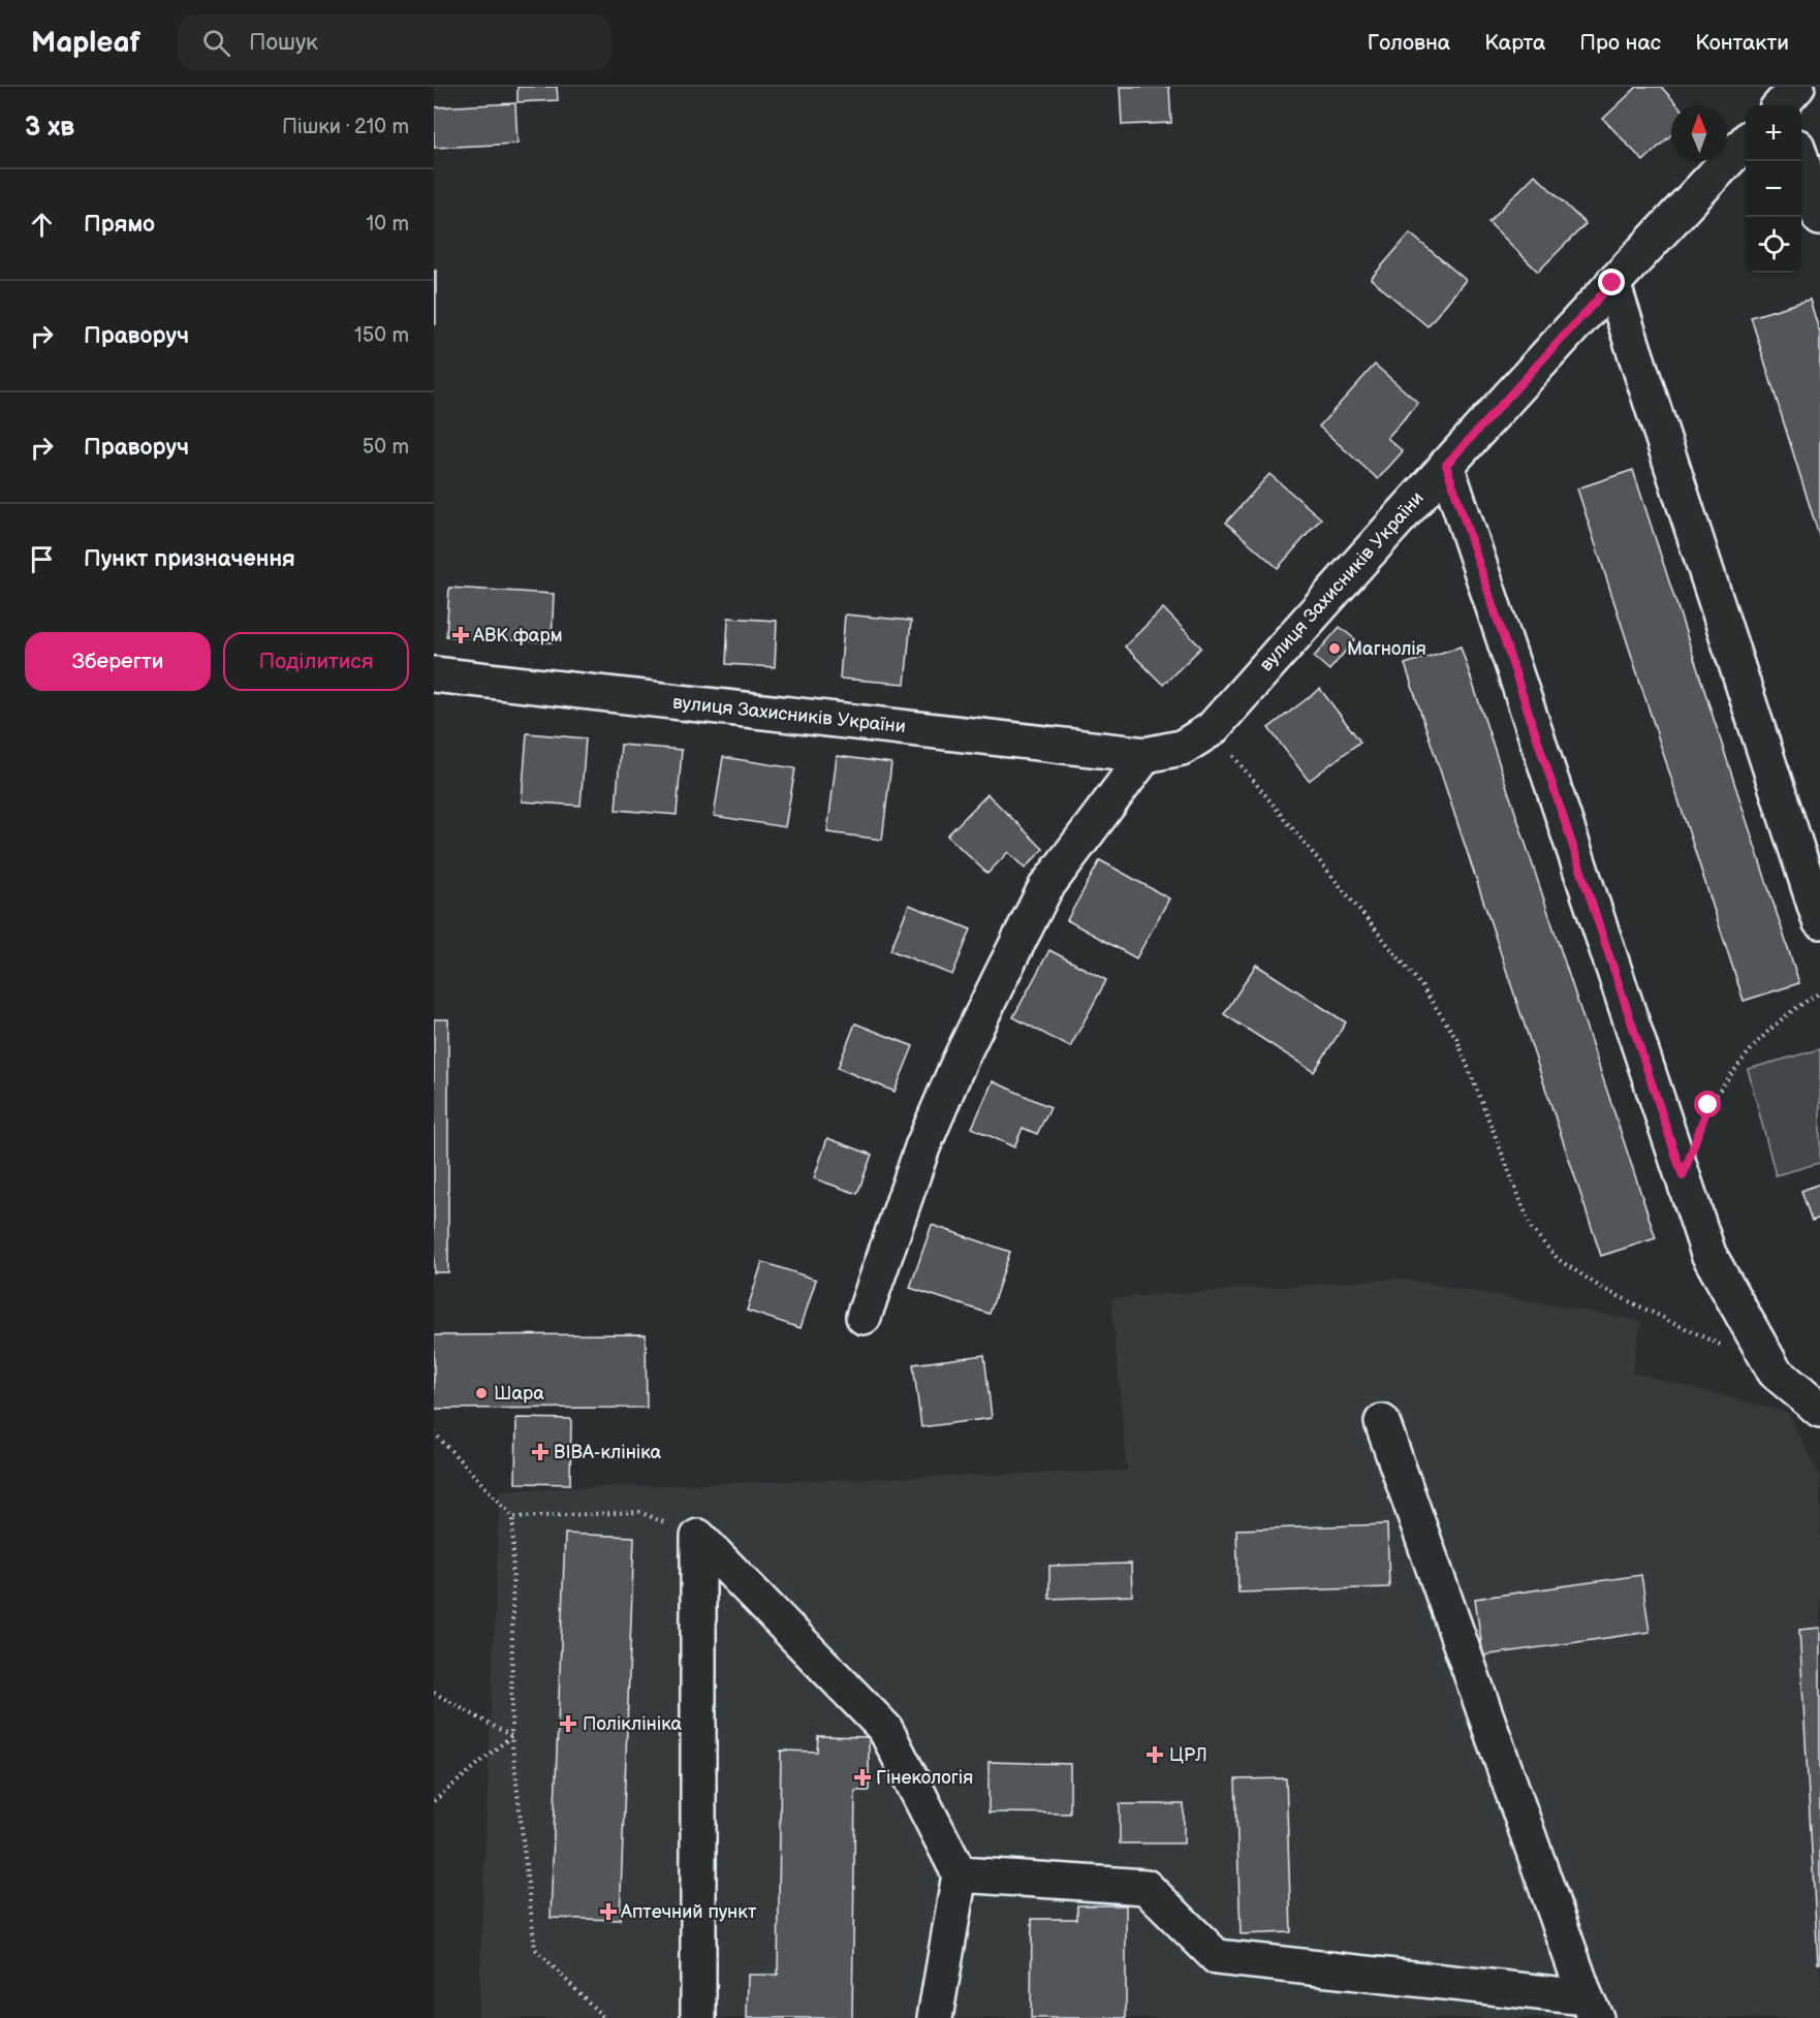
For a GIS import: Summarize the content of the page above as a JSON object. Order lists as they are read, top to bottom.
{
  "streets": {
    "street": ["вулиця Захисників України"]
  },
  "places": {
    "health": [
      "АВК фарм",
      "ВІВА-клініка",
      "Поліклініка",
      "ЦРЛ",
      "Гінекологія",
      "Аптечний пункт"
    ],
    "other": ["Магнолія", "Шара"]
  },
  "north": "top",
  "page": {
    "header": "Mapleaf",
    "search": "Пошук",
    "nav": [
      "Головна",
      "Карта",
      "Про нас",
      "Контакти"
    ],
    "heading": ["3 хв", "Пішки · 210 m"],
    "map_buttons": ["+", "−"],
    "list": [
      ["Прямо", "10 m"],
      ["Праворуч", "150 m"],
      ["Праворуч", "50 m"],
      "Пункт призначення"
    ],
    "buttons": ["Зберегти", "Поділитися"]
  }
}
